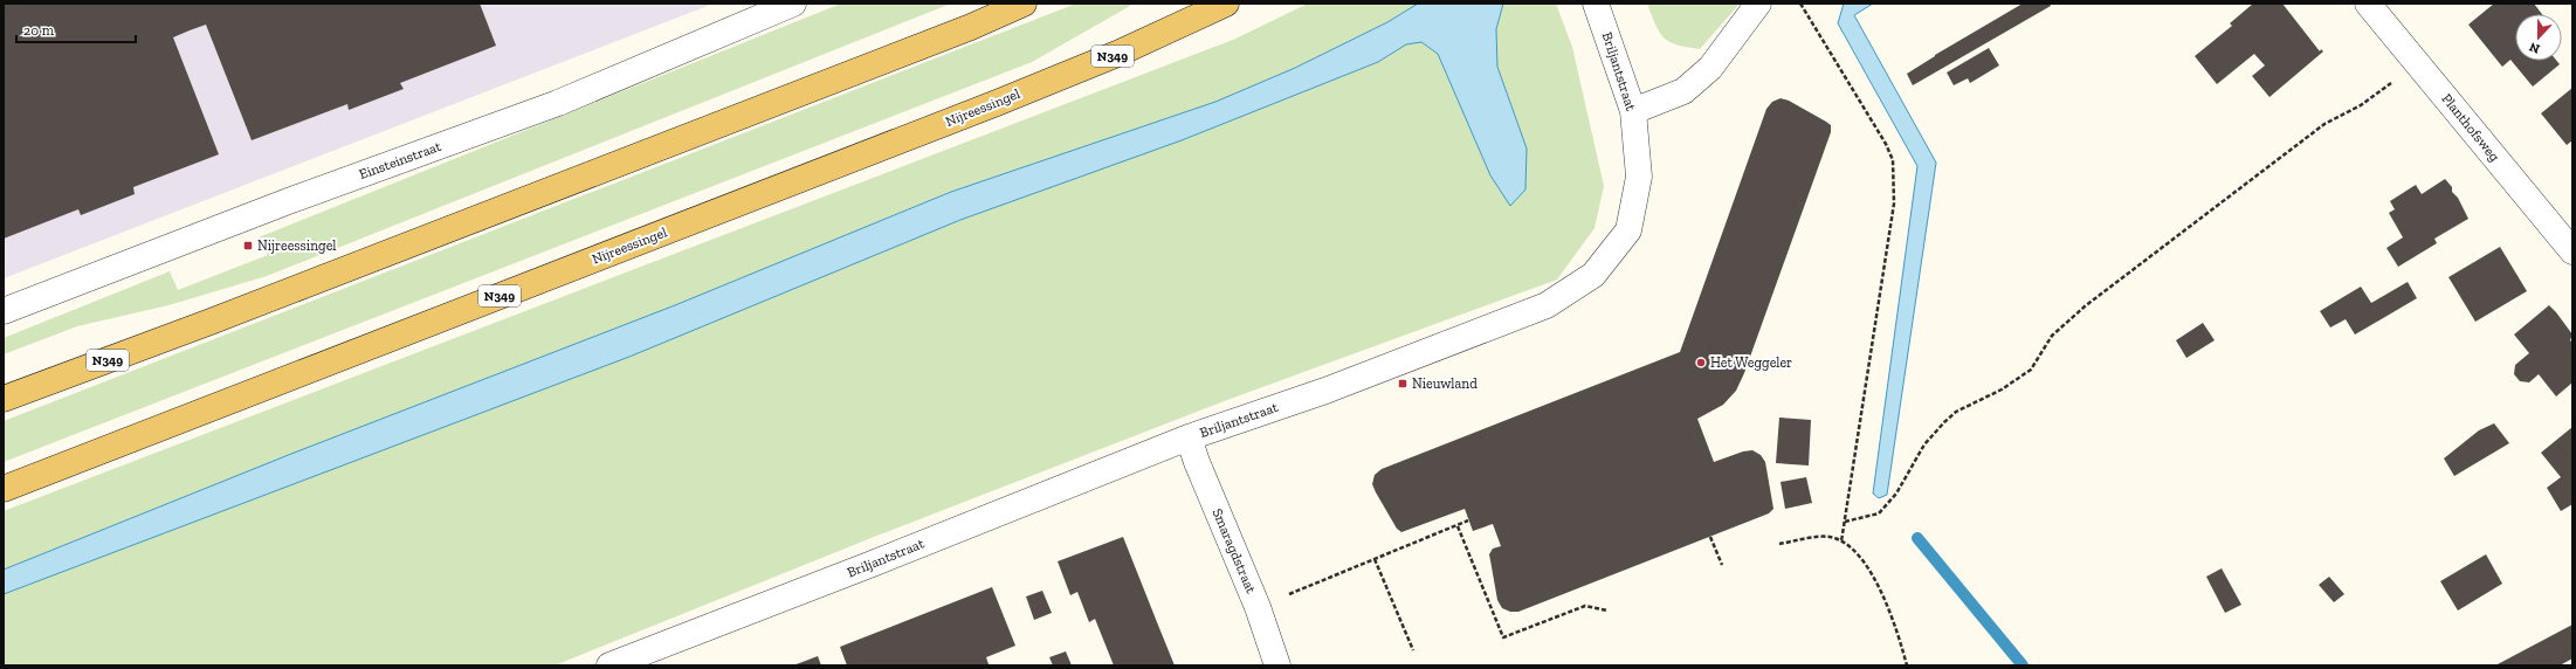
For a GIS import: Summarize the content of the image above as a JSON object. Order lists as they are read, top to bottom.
{
  "streets": {
    "main road": ["N349", "Nijreessingel"],
    "street": [
      "Briljantstraat",
      "Planthofsweg",
      "Einsteinstraat",
      "Smaragdstraat"
    ]
  },
  "crossings": [
    ["Briljantstraat", "Smaragdstraat"]
  ],
  "places": {
    "transit": ["Nijreessingel", "Nieuwland"],
    "other": ["Het Weggeler"]
  },
  "scale_bar": "20 m",
  "north": "bottom"
}
